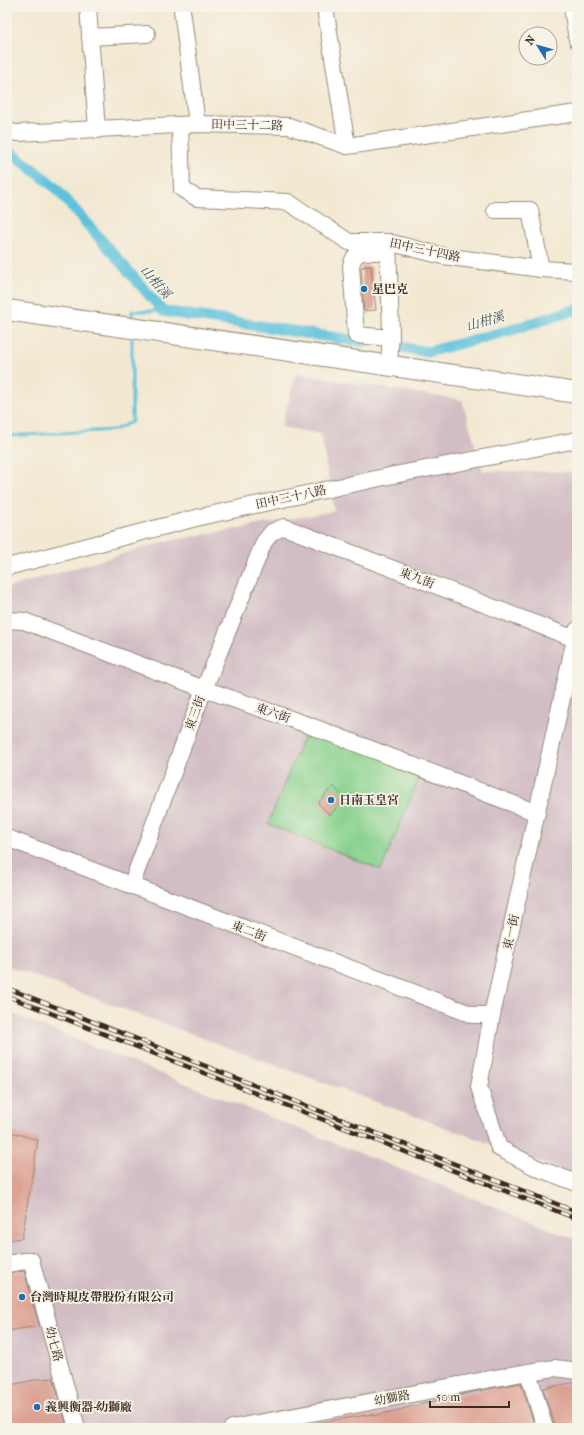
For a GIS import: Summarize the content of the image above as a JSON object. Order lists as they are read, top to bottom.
{
  "streets": {
    "street": [
      "田中三十二路",
      "田中三十四路",
      "田中三十八路",
      "東九街",
      "東三街",
      "東六街",
      "東二街",
      "東一街",
      "幼七路",
      "幼獅路"
    ]
  },
  "crossings": [
    ["田中三十二路", "田中三十四路"],
    ["東九街", "東三街"],
    ["東九街", "東一街"],
    ["東三街", "東六街"],
    ["東三街", "東二街"],
    ["東六街", "東一街"],
    ["東二街", "東一街"]
  ],
  "water": ["山柑溪"],
  "places": [
    "星巴克",
    "日南玉皇宮",
    "台灣時規皮帶股份有限公司",
    "義興衡器-幼獅廠"
  ],
  "scale_bar": "50 m",
  "north": "top left"
}
